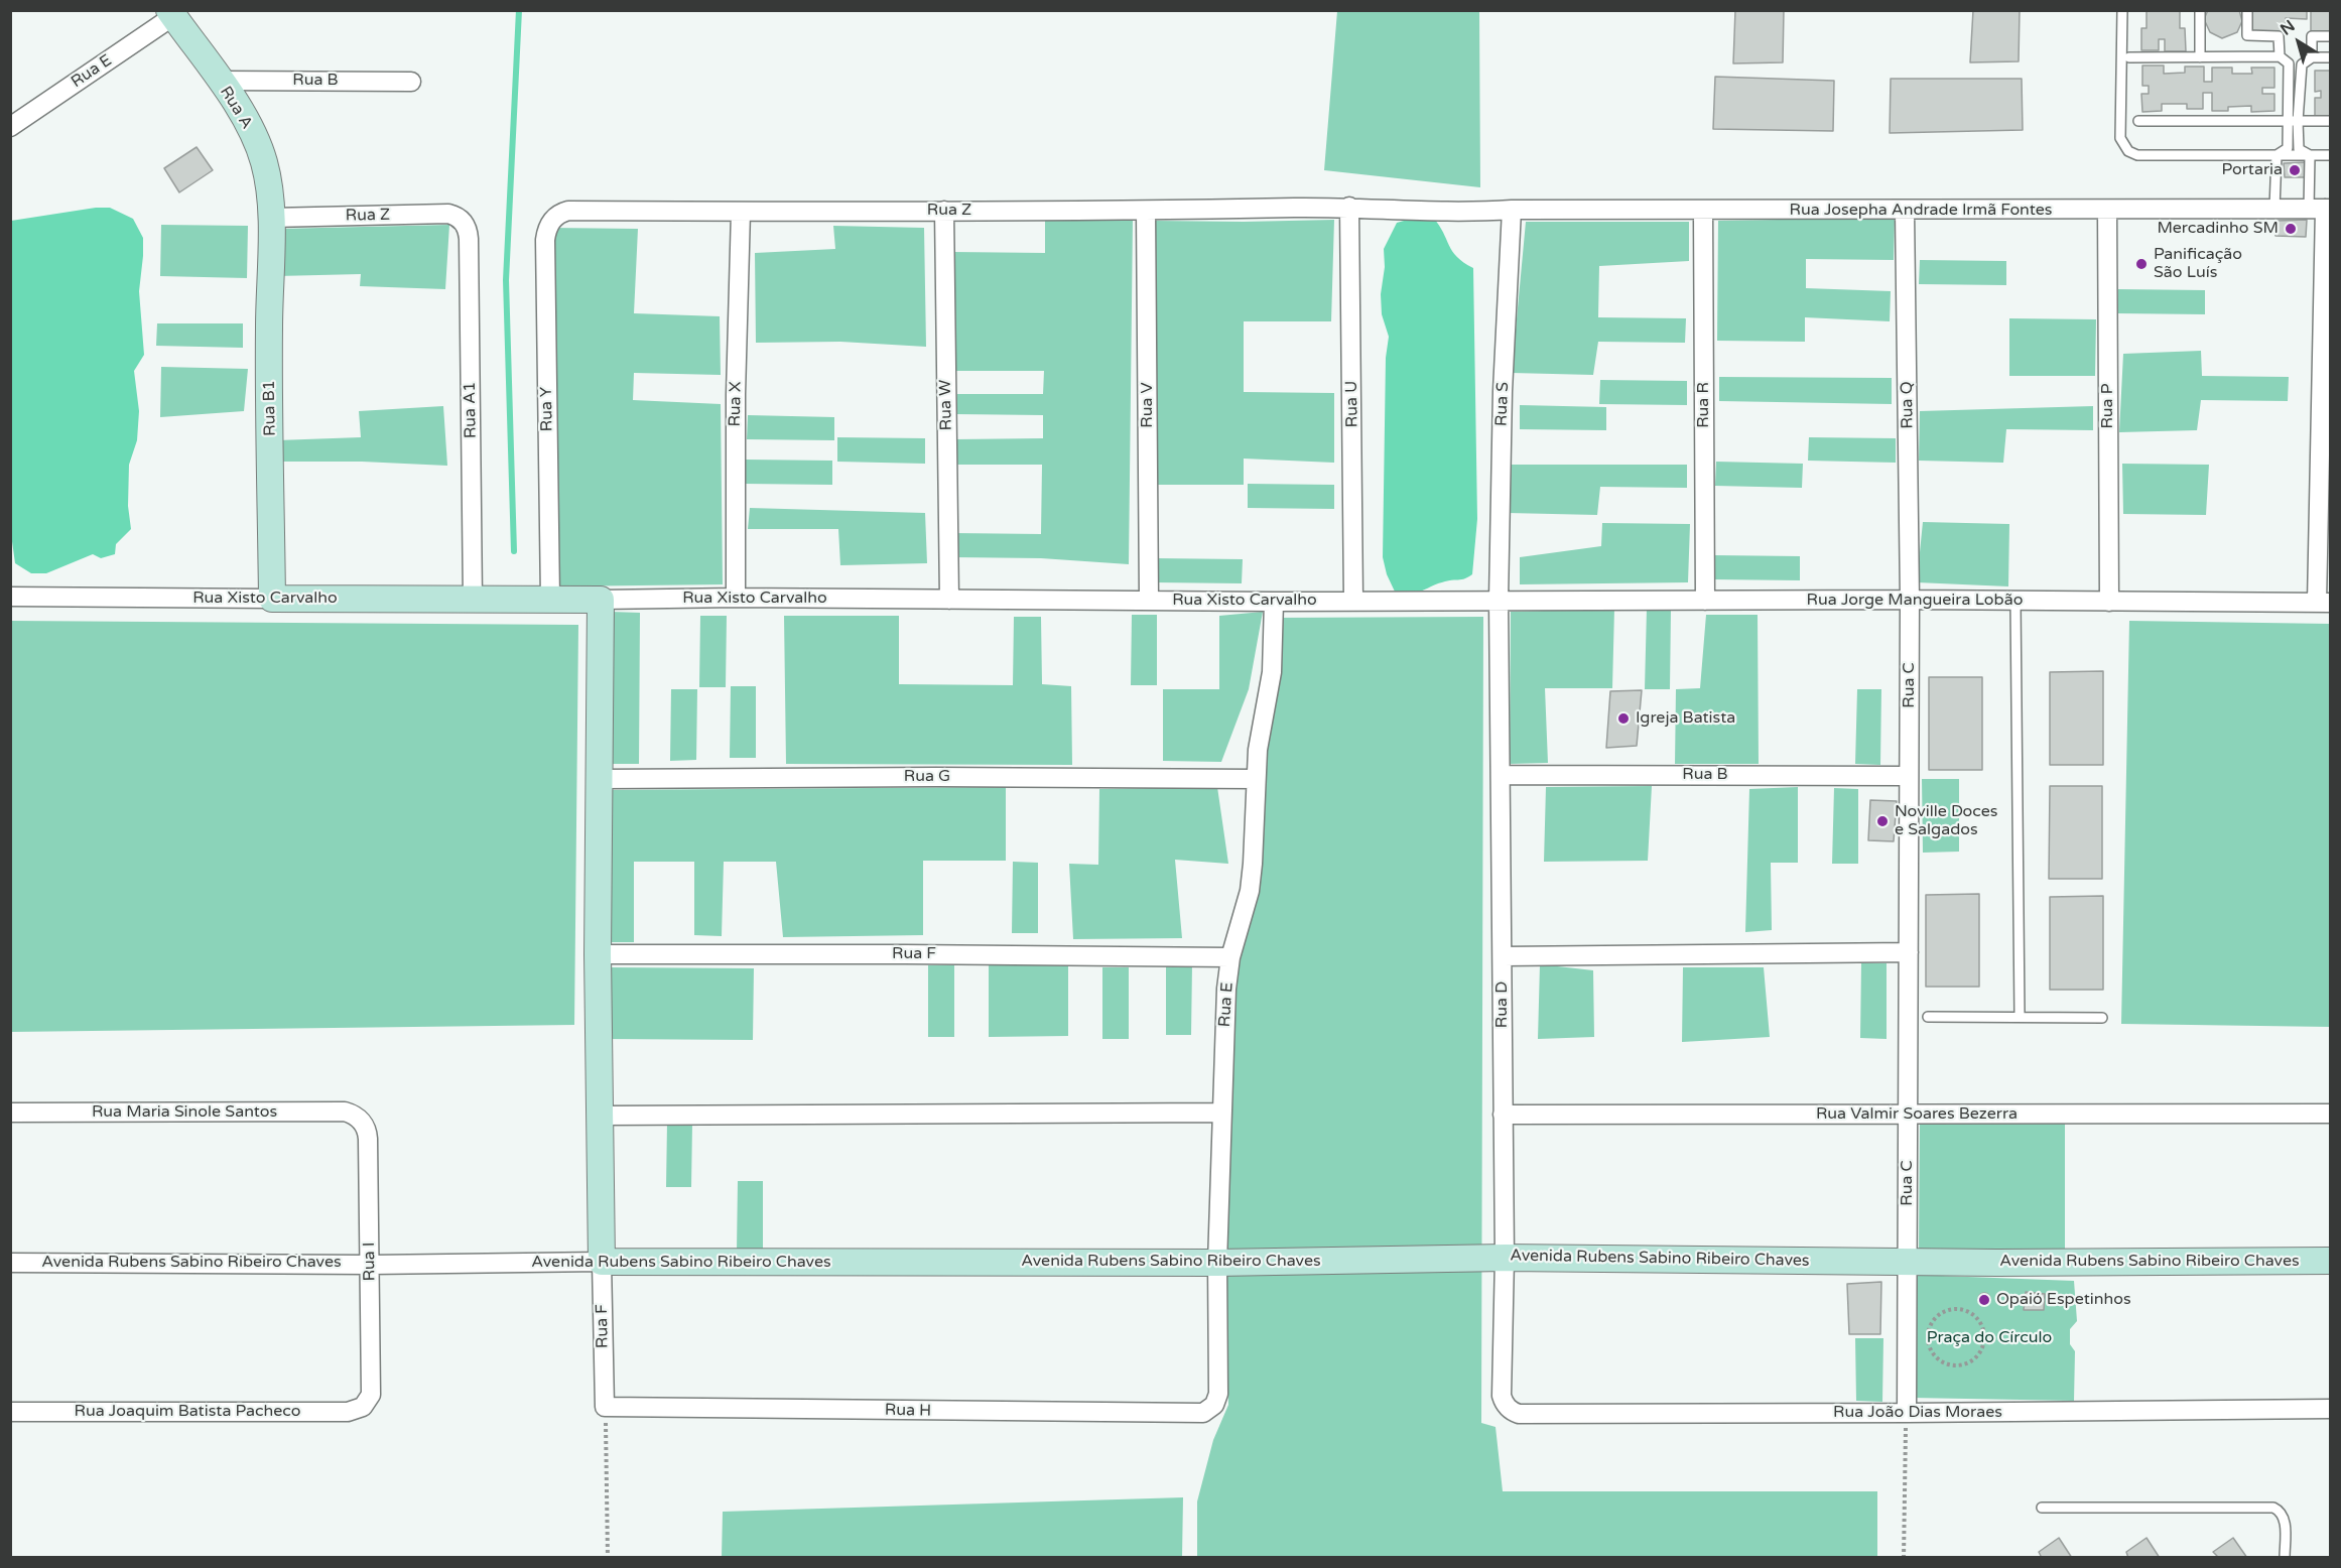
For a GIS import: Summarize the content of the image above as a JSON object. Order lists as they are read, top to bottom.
{
  "streets": {
    "street": [
      "Rua E",
      "Rua B",
      "Rua A",
      "Rua Z",
      "Rua Josepha Andrade Irmã Fontes",
      "Rua X",
      "Rua U",
      "Rua S",
      "Rua W",
      "Rua V",
      "Rua R",
      "Rua Q",
      "Rua P",
      "Rua B1",
      "Rua Y",
      "Rua A1",
      "Rua Xisto Carvalho",
      "Rua Jorge Mangueira Lobão",
      "Rua C",
      "Rua G",
      "Rua F",
      "Rua D",
      "Rua Maria Sinole Santos",
      "Rua Valmir Soares Bezerra",
      "Avenida Rubens Sabino Ribeiro Chaves",
      "Rua I",
      "Rua H",
      "Rua Joaquim Batista Pacheco",
      "Rua João Dias Moraes"
    ]
  },
  "crossings": [
    ["Rua E", "Rua A"],
    ["Rua E", "Rua Xisto Carvalho"],
    ["Rua E", "Rua G"],
    ["Rua E", "Rua F"],
    ["Rua E", "Avenida Rubens Sabino Ribeiro Chaves"],
    ["Rua E", "Rua H"],
    ["Rua B", "Rua A"],
    ["Rua B", "Rua C"],
    ["Rua B", "Rua D"],
    ["Rua A", "Rua Z"],
    ["Rua A", "Rua B1"],
    ["Rua Z", "Rua Josepha Andrade Irmã Fontes"],
    ["Rua Z", "Rua X"],
    ["Rua Z", "Rua U"],
    ["Rua Z", "Rua W"],
    ["Rua Z", "Rua V"],
    ["Rua Z", "Rua B1"],
    ["Rua Z", "Rua Y"],
    ["Rua Z", "Rua A1"],
    ["Rua Josepha Andrade Irmã Fontes", "Rua S"],
    ["Rua Josepha Andrade Irmã Fontes", "Rua R"],
    ["Rua Josepha Andrade Irmã Fontes", "Rua Q"],
    ["Rua Josepha Andrade Irmã Fontes", "Rua P"],
    ["Rua X", "Rua Xisto Carvalho"],
    ["Rua U", "Rua Xisto Carvalho"],
    ["Rua S", "Rua Xisto Carvalho"],
    ["Rua S", "Rua Jorge Mangueira Lobão"],
    ["Rua S", "Rua D"],
    ["Rua W", "Rua Xisto Carvalho"],
    ["Rua V", "Rua Xisto Carvalho"],
    ["Rua R", "Rua Jorge Mangueira Lobão"],
    ["Rua Q", "Rua Jorge Mangueira Lobão"],
    ["Rua Q", "Rua C"],
    ["Rua P", "Rua Jorge Mangueira Lobão"],
    ["Rua B1", "Rua Xisto Carvalho"],
    ["Rua Y", "Rua Xisto Carvalho"],
    ["Rua A1", "Rua Xisto Carvalho"],
    ["Rua Xisto Carvalho", "Rua Jorge Mangueira Lobão"],
    ["Rua Xisto Carvalho", "Rua F"],
    ["Rua Xisto Carvalho", "Rua D"],
    ["Rua Jorge Mangueira Lobão", "Rua C"],
    ["Rua Jorge Mangueira Lobão", "Rua D"],
    ["Rua C", "Rua Valmir Soares Bezerra"],
    ["Rua C", "Avenida Rubens Sabino Ribeiro Chaves"],
    ["Rua C", "Rua João Dias Moraes"],
    ["Rua G", "Rua F"],
    ["Rua F", "Avenida Rubens Sabino Ribeiro Chaves"],
    ["Rua F", "Rua H"],
    ["Rua D", "Rua Valmir Soares Bezerra"],
    ["Rua D", "Avenida Rubens Sabino Ribeiro Chaves"],
    ["Rua D", "Rua João Dias Moraes"],
    ["Rua Maria Sinole Santos", "Rua I"],
    ["Avenida Rubens Sabino Ribeiro Chaves", "Rua I"],
    ["Rua I", "Rua Joaquim Batista Pacheco"]
  ],
  "parks": ["Praça do Círculo"],
  "places": [
    "Portaria",
    "Mercadinho SM",
    "Panificação São Luís",
    "Igreja Batista",
    "Noville Doces e Salgados",
    "Opaió Espetinhos"
  ],
  "north": "top left"
}
